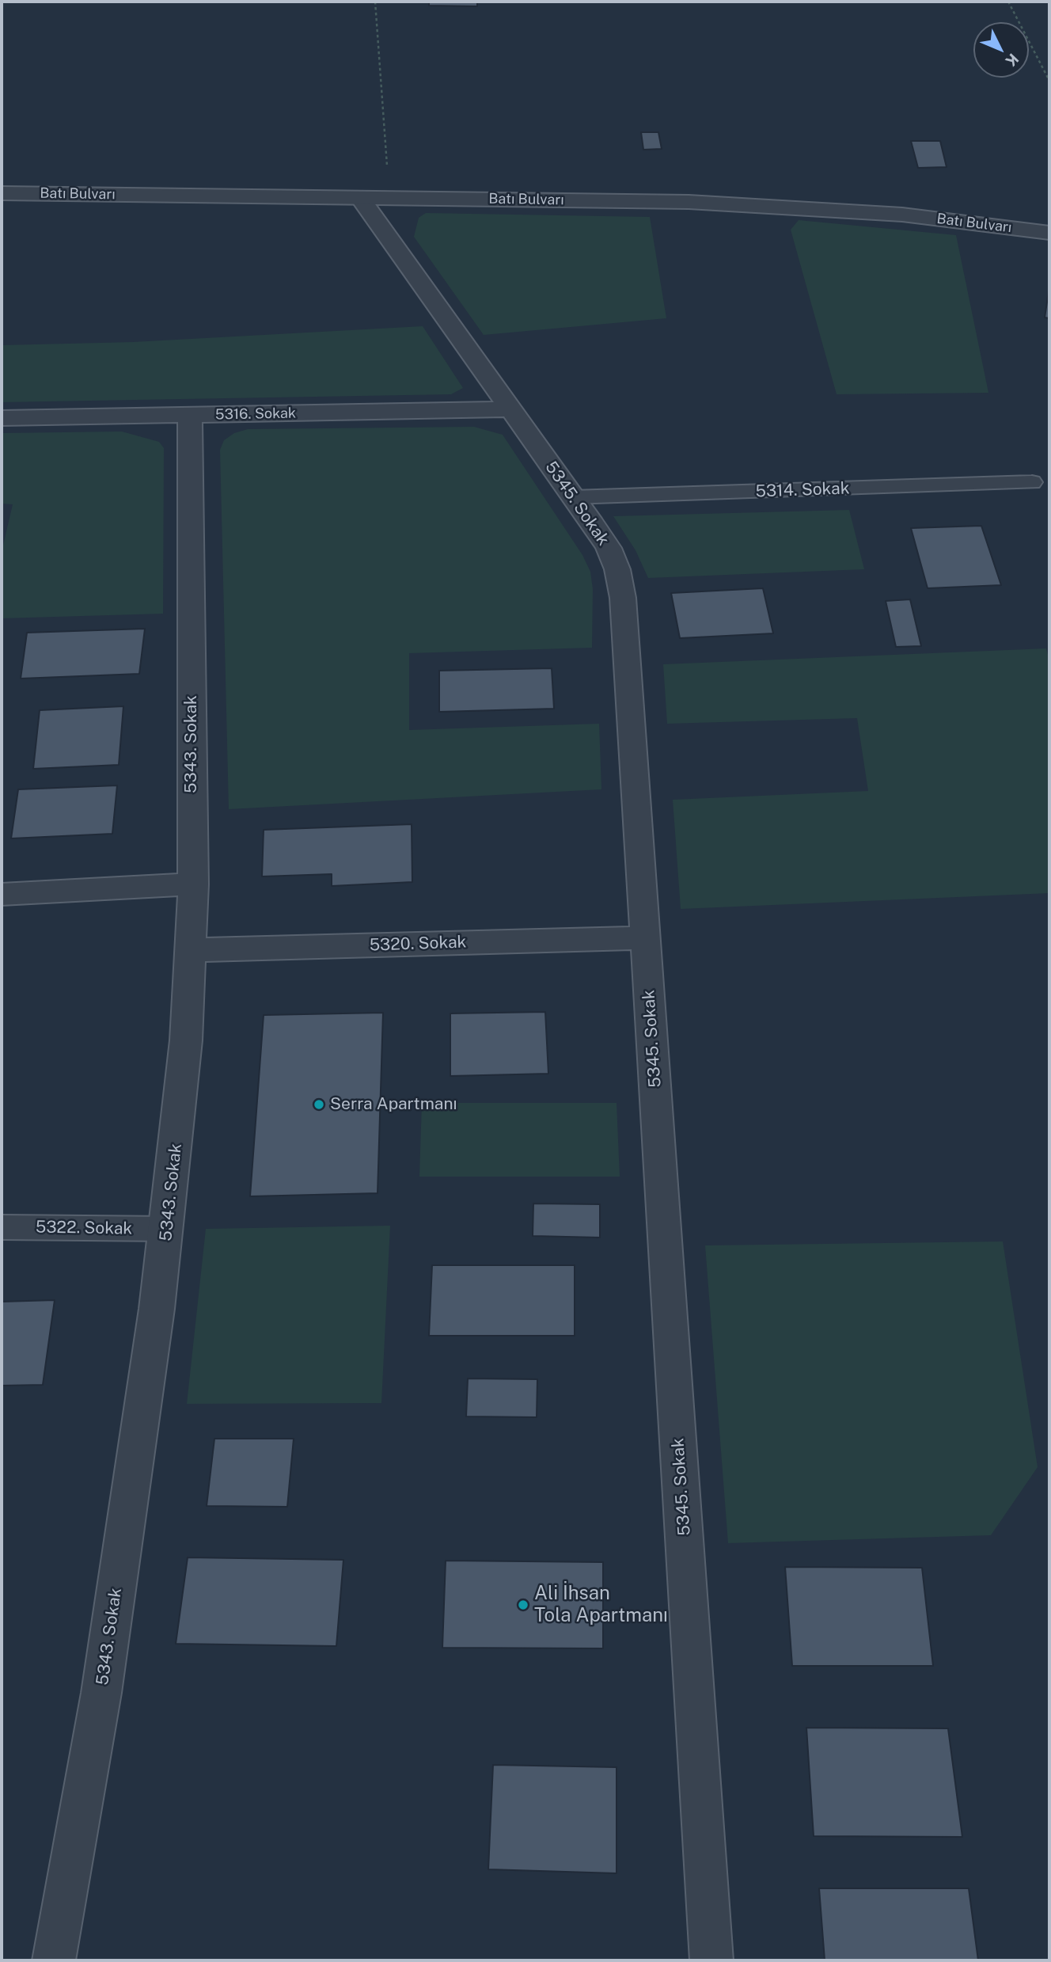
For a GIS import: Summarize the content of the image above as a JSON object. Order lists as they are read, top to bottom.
{
  "streets": {
    "street": [
      "Batı Bulvarı",
      "5316. Sokak",
      "5345. Sokak",
      "5343. Sokak",
      "5320. Sokak"
    ],
    "lane": ["5314. Sokak", "5322. Sokak"]
  },
  "crossings": [
    ["Batı Bulvarı", "5345. Sokak"],
    ["5316. Sokak", "5345. Sokak"],
    ["5316. Sokak", "5343. Sokak"],
    ["5314. Sokak", "5345. Sokak"],
    ["5345. Sokak", "5320. Sokak"],
    ["5343. Sokak", "5320. Sokak"],
    ["5343. Sokak", "5322. Sokak"]
  ],
  "places": ["Serra Apartmanı", "Ali İhsan Tola Apartmanı"],
  "north": "bottom right"
}
